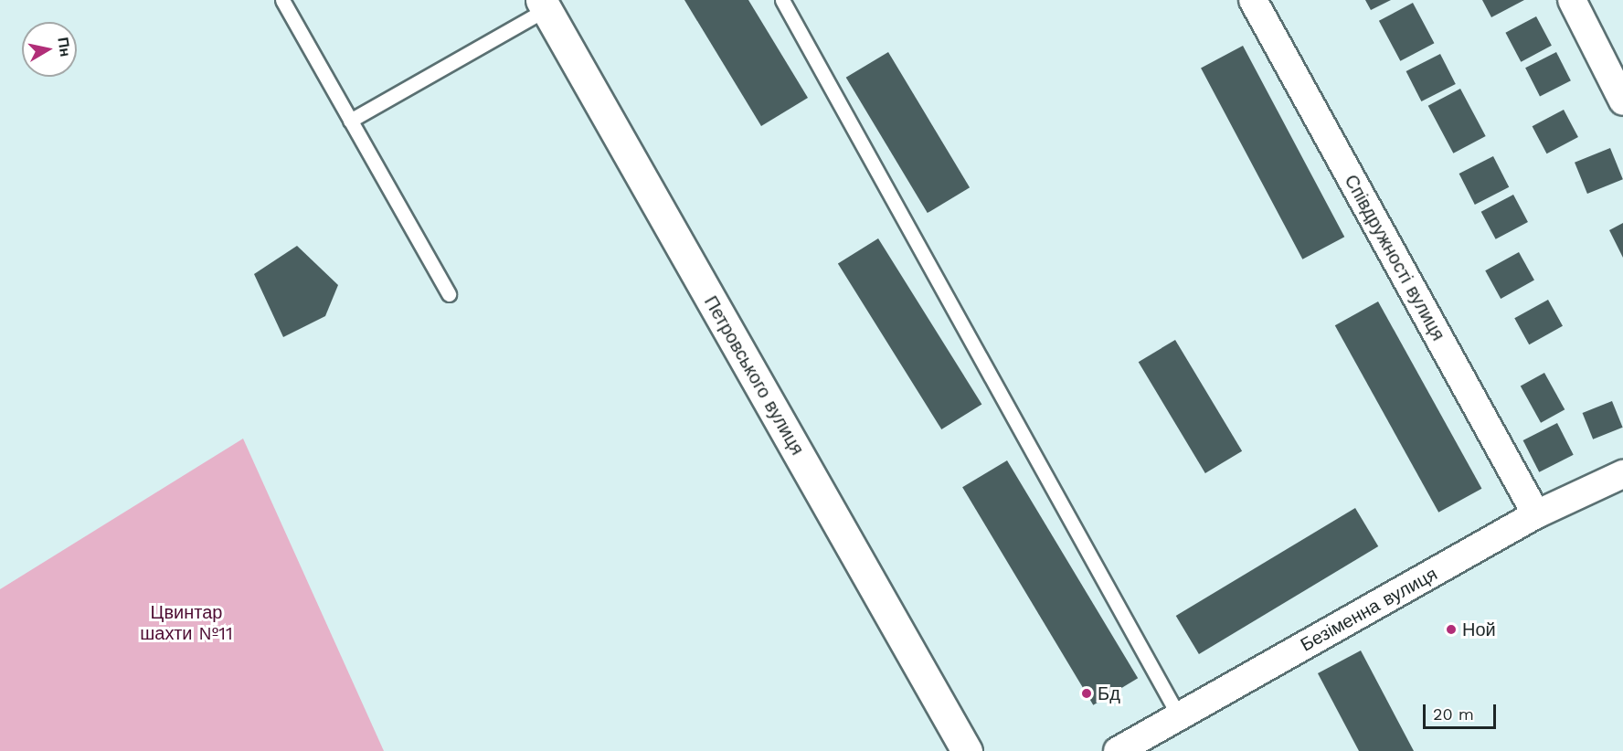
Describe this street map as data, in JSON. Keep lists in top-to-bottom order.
{
  "streets": {
    "main road": ["Петровського вулиця"],
    "street": ["Співдружності вулиця", "Безіменна вулиця"]
  },
  "crossings": [
    ["Співдружності вулиця", "Безіменна вулиця"]
  ],
  "parks": ["Цвинтар шахти №11"],
  "places": ["Ной", "Бд"],
  "scale_bar": "20 m",
  "north": "right"
}
